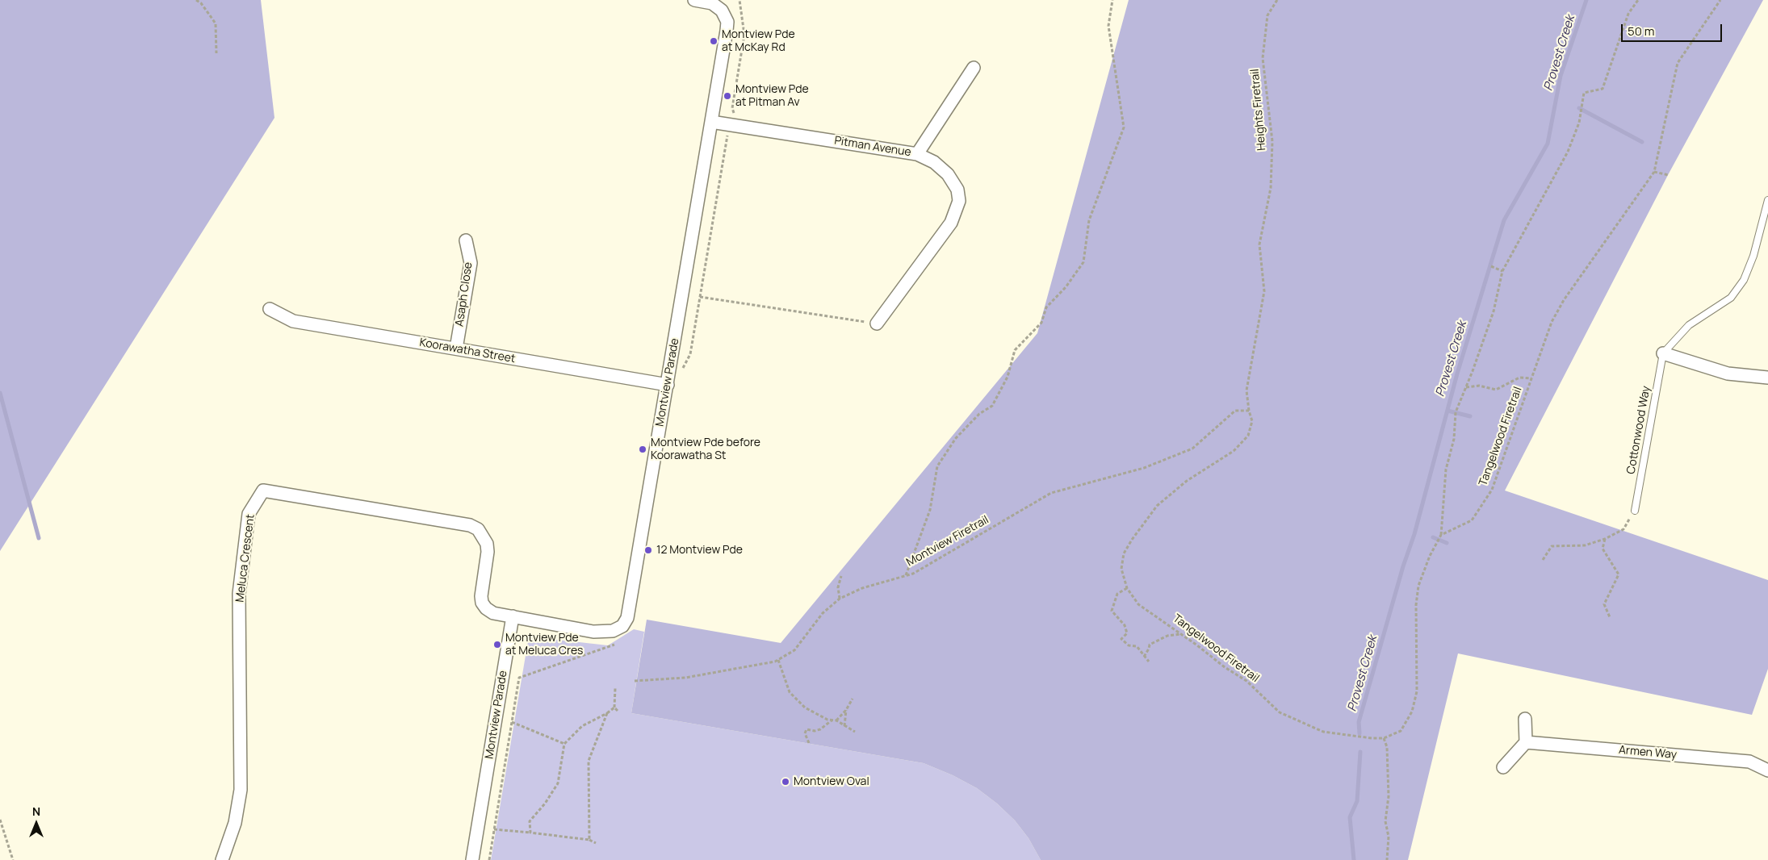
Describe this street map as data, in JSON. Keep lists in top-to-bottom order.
{
  "streets": {
    "street": [
      "Pitman Avenue",
      "Asaph Close",
      "Koorawatha Street",
      "Montview Parade",
      "Meluca Crescent",
      "Armen Way"
    ],
    "lane": ["Cottonwood Way"],
    "path": ["Heights Firetrail", "Tangelwood Firetrail", "Montview Firetrail"]
  },
  "crossings": [
    ["Heights Firetrail", "Tangelwood Firetrail"],
    ["Heights Firetrail", "Montview Firetrail"],
    ["Pitman Avenue", "Montview Parade"],
    ["Asaph Close", "Koorawatha Street"],
    ["Koorawatha Street", "Montview Parade"],
    ["Montview Parade", "Meluca Crescent"],
    ["Tangelwood Firetrail", "Montview Firetrail"]
  ],
  "water": ["Provest Creek"],
  "places": [
    "Montview Pde at McKay Rd",
    "Montview Pde at Pitman Av",
    "Montview Pde before Koorawatha St",
    "12 Montview Pde",
    "Montview Pde at Meluca Cres",
    "Montview Oval"
  ],
  "scale_bar": "50 m",
  "north": "top"
}
